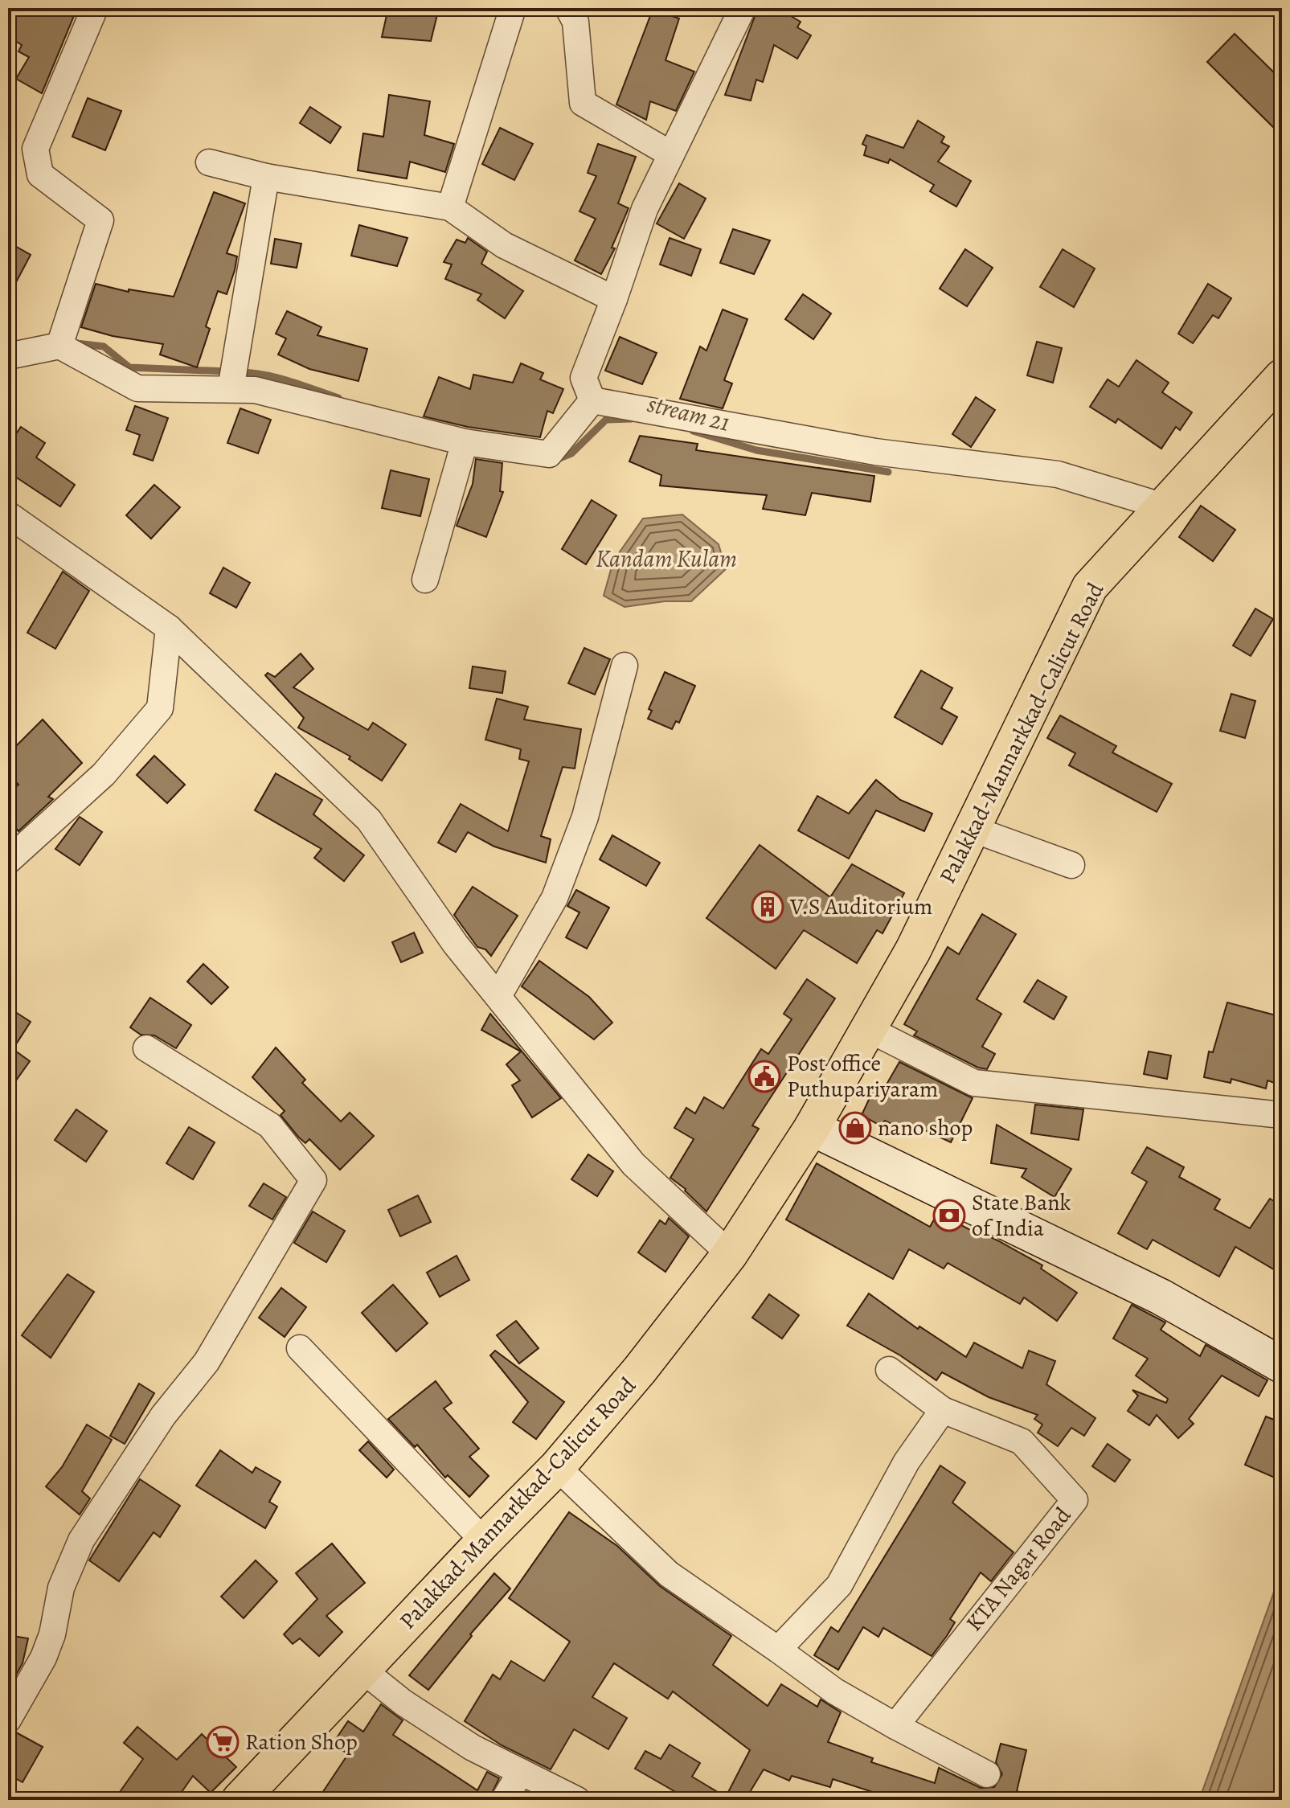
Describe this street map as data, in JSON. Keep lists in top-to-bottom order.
{
  "streets": {
    "highway": ["Palakkad-Mannarkkad-Calicut Road"],
    "street": ["KTA Nagar Road"]
  },
  "water": ["stream 21", "Kandam Kulam"],
  "places": {
    "building": ["V.S Auditorium"],
    "public building": ["Post office Puthupariyaram"],
    "shop": ["nano shop"],
    "bank": ["State Bank of India"],
    "supermarket": ["Ration Shop"]
  }
}
